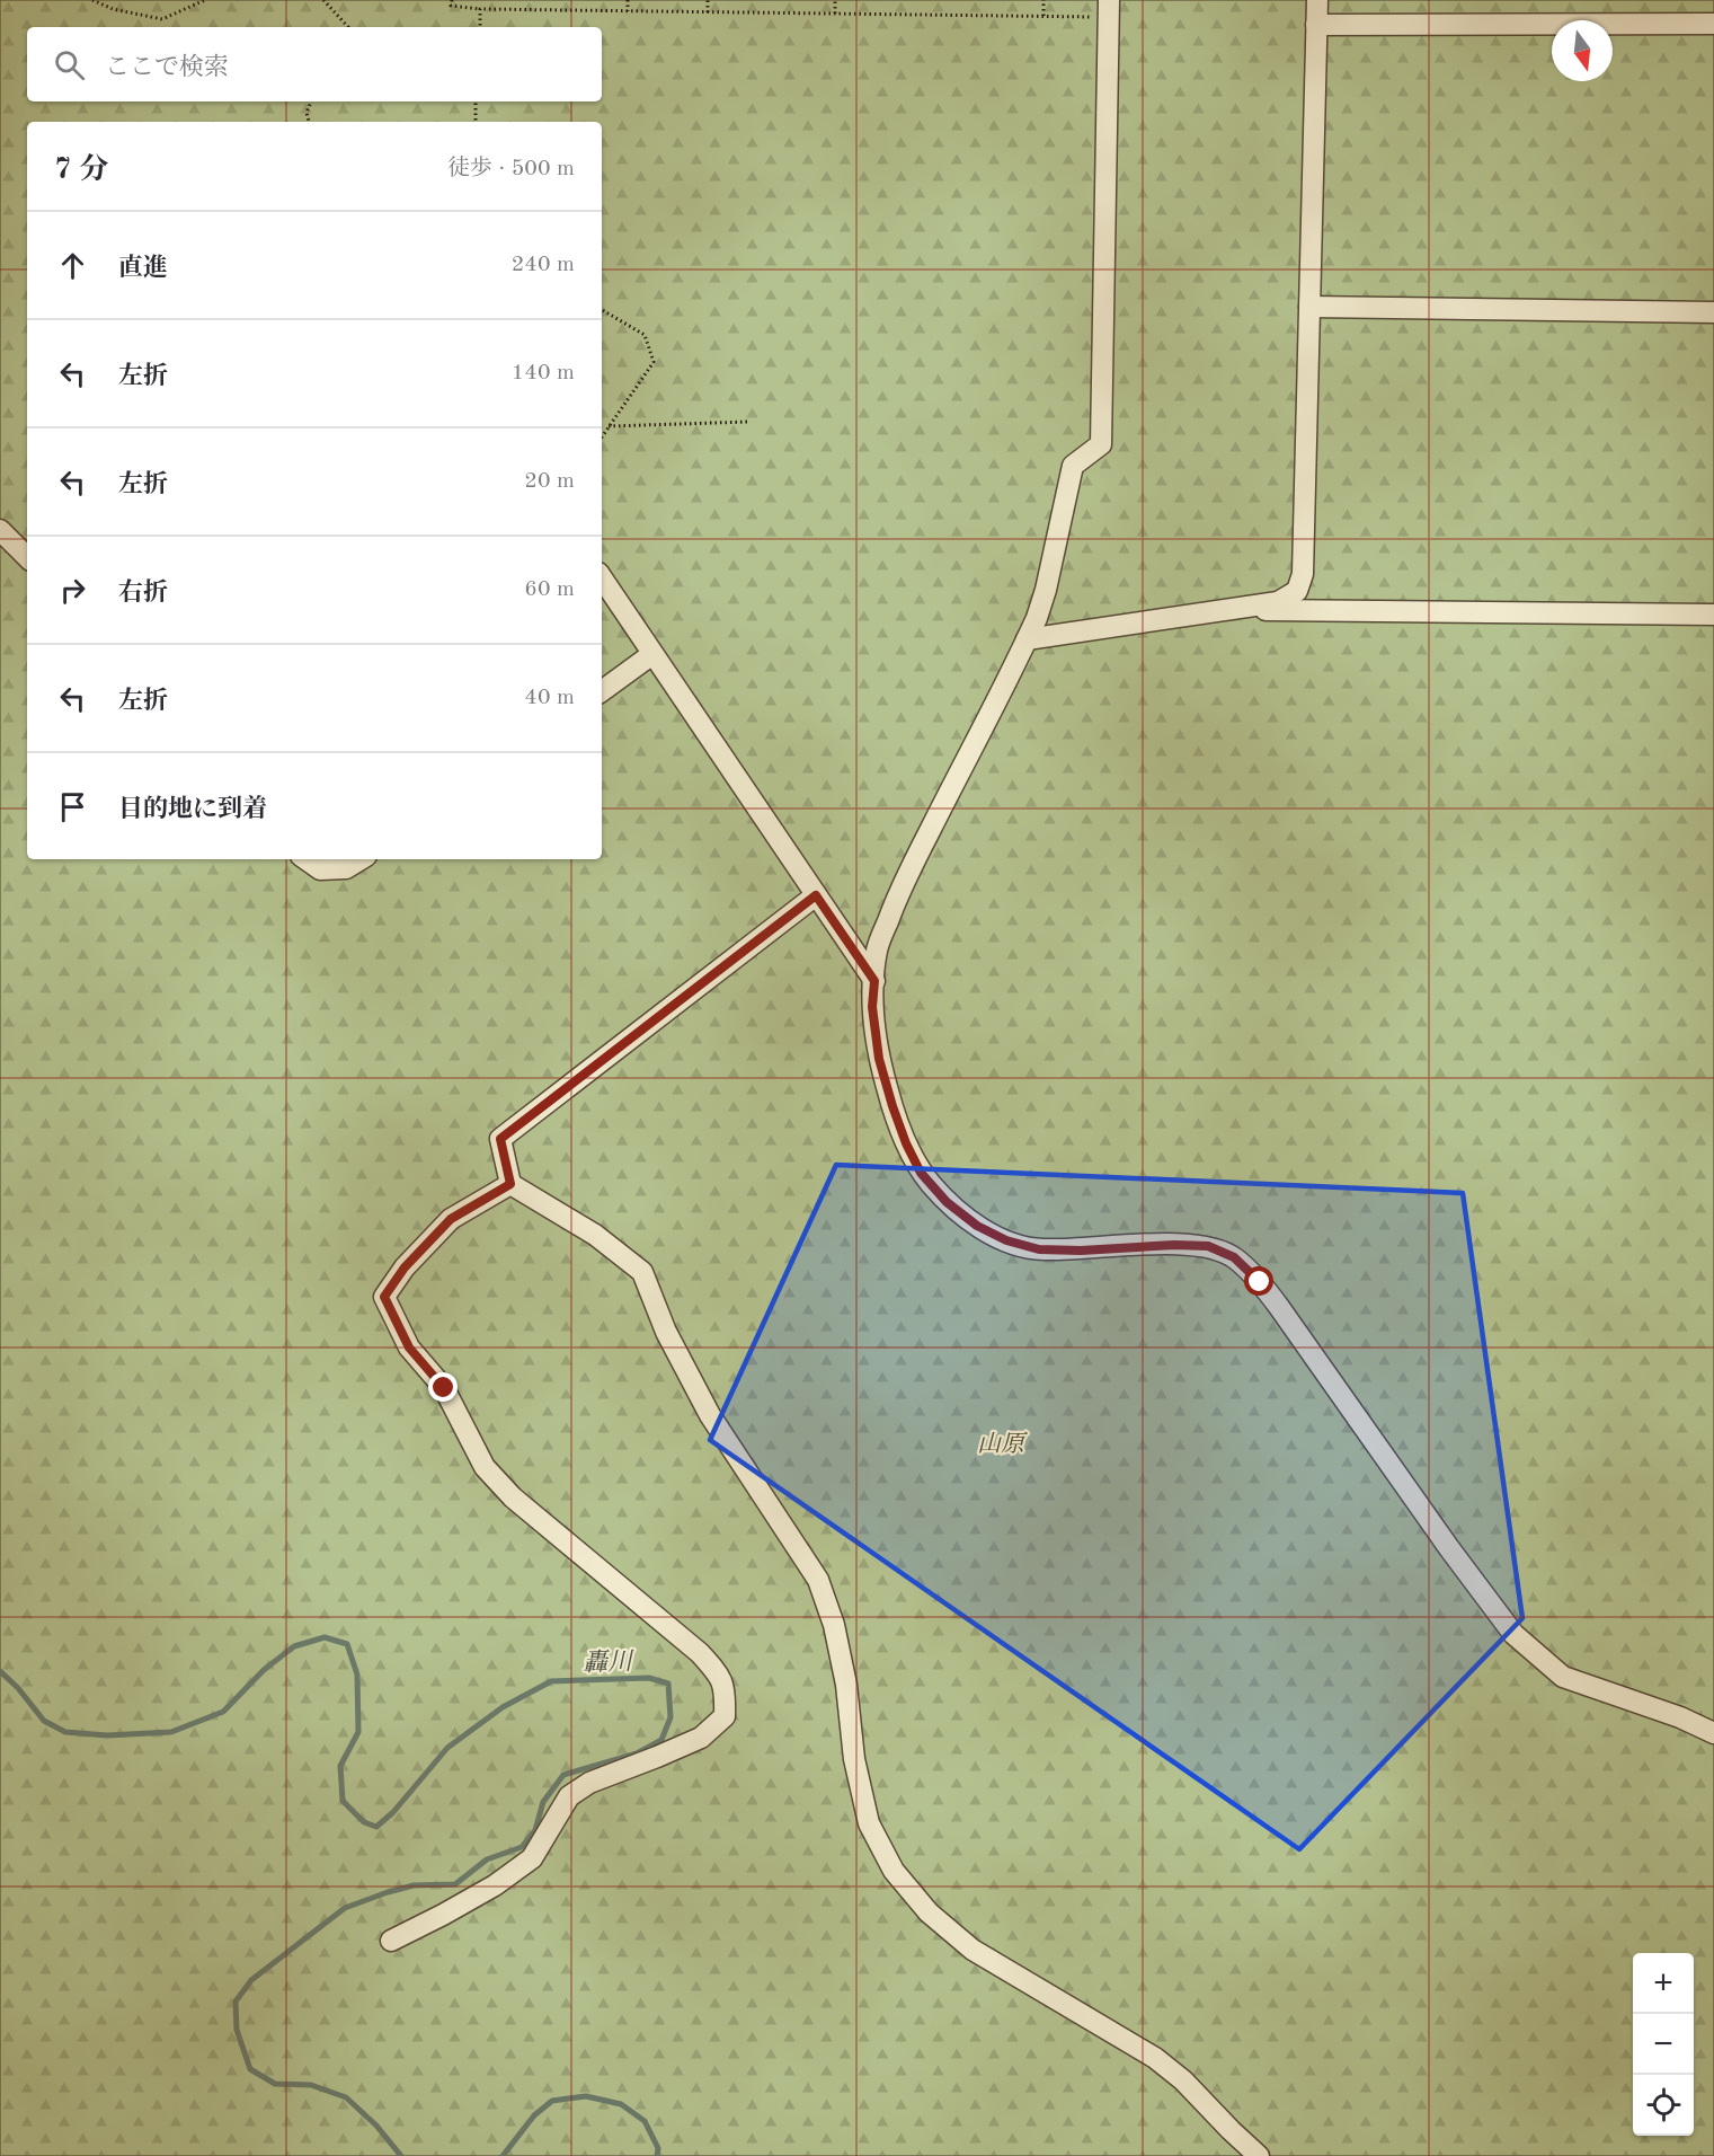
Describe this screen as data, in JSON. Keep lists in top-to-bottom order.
{
  "water": ["轟川"],
  "parks": ["山原"],
  "north": "bottom",
  "page": {
    "search": "ここで検索",
    "heading": ["7 分", "徒歩 · 500 m"],
    "list": [
      ["直進", "240 m"],
      ["左折", "140 m"],
      ["左折", "20 m"],
      ["右折", "60 m"],
      ["左折", "40 m"],
      "目的地に到着"
    ],
    "map_buttons": ["+", "−"]
  }
}
